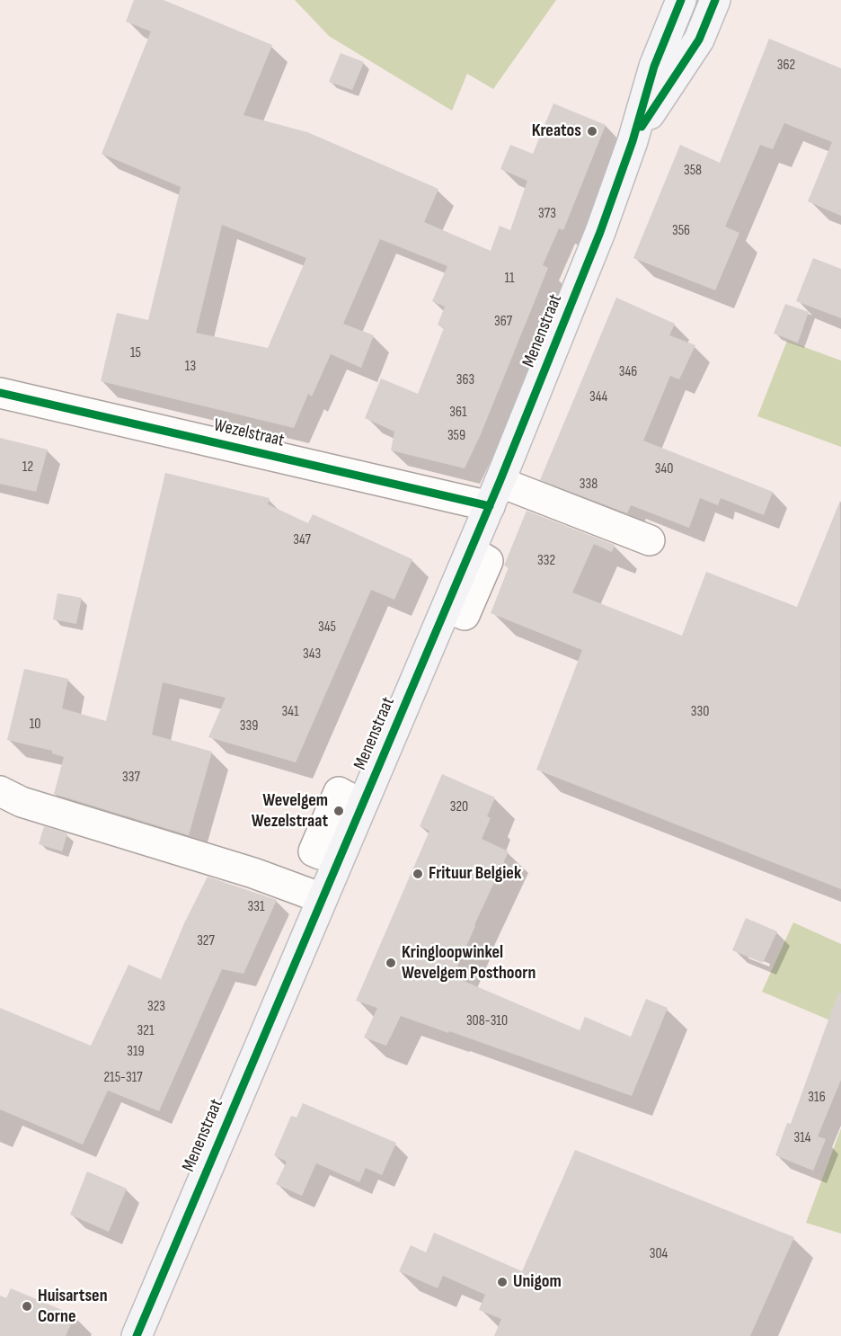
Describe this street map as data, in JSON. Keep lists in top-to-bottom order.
{
  "streets": {
    "main road": ["Menenstraat"],
    "street": ["Wezelstraat"]
  },
  "crossings": [
    ["Menenstraat", "Wezelstraat"]
  ],
  "places": [
    "Kreatos",
    "Wevelgem Wezelstraat",
    "Frituur Belgiek",
    "Kringloopwinkel Wevelgem Posthoorn",
    "Unigom",
    "Huisartsen Corne"
  ],
  "house_numbers": [
    "362",
    "358",
    "373",
    "356",
    "11",
    "367",
    "15",
    "13",
    "346",
    "363",
    "344",
    "361",
    "359",
    "12",
    "340",
    "338",
    "347",
    "332",
    "345",
    "343",
    "341",
    "330",
    "10",
    "339",
    "337",
    "320",
    "331",
    "327",
    "323",
    "308-310",
    "321",
    "319",
    "215-317",
    "316",
    "314",
    "304"
  ]
}
